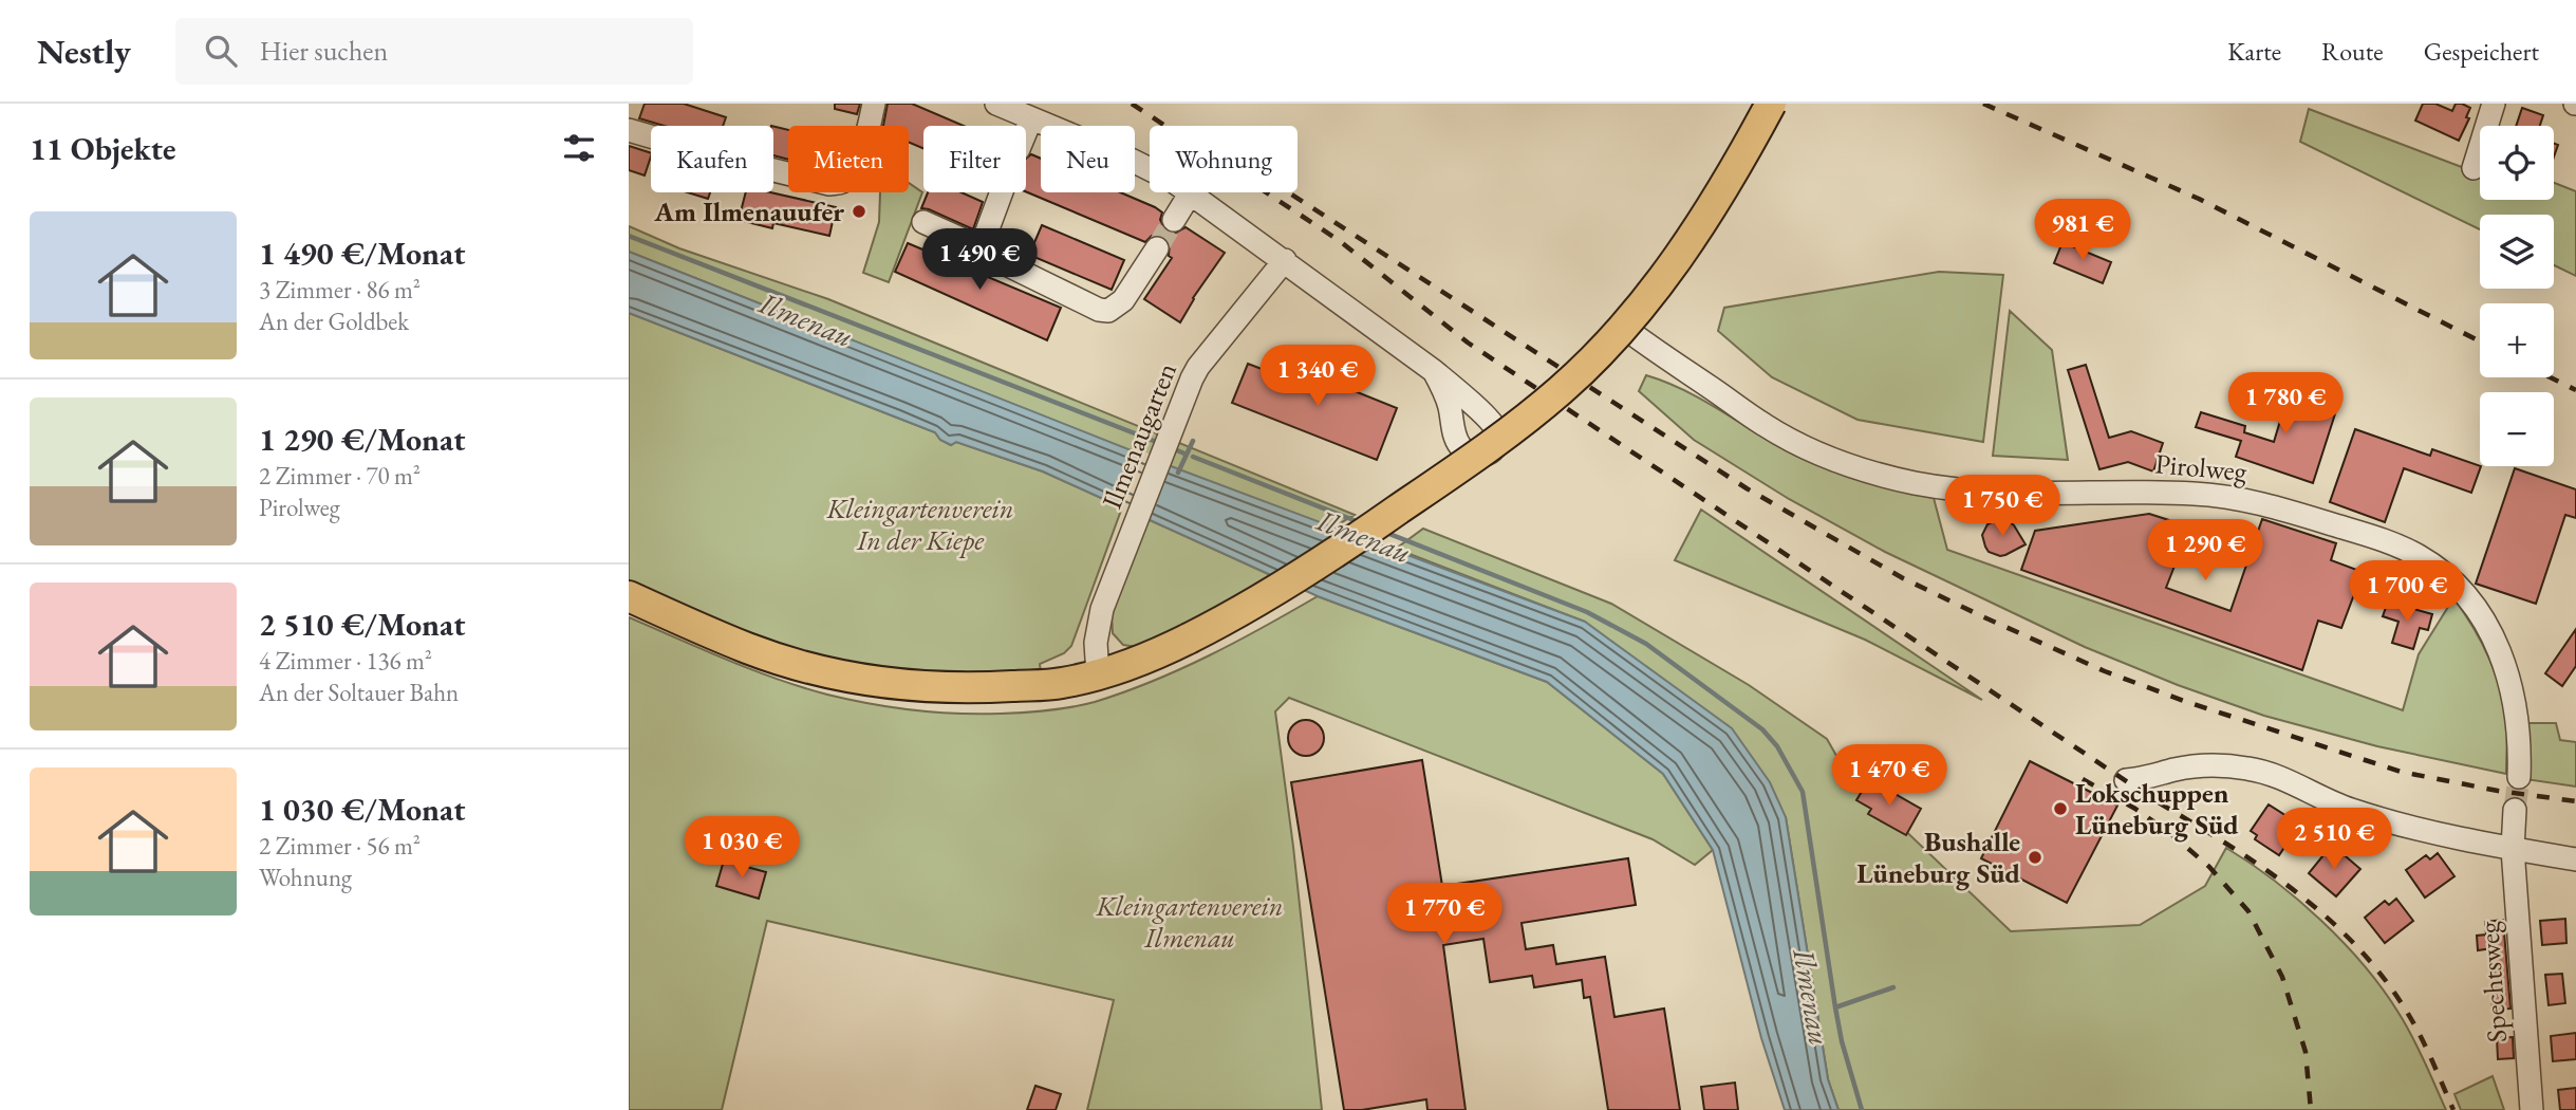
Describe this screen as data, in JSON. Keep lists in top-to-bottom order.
{
  "streets": {
    "street": ["Ilmenaugarten", "Pirolweg", "Spechtsweg"]
  },
  "water": ["Ilmenau"],
  "parks": ["Kleingartenverein In der Kiepe", "Kleingartenverein Ilmenau"],
  "places": ["Am Ilmenauufer", "Lokschuppen Lüneburg Süd", "Bushalle Lüneburg Süd"],
  "page": {
    "header": "Nestly",
    "search": "Hier suchen",
    "nav": ["Karte", "Route", "Gespeichert"],
    "heading": "11 Objekte",
    "map_buttons": ["+", "−"],
    "chip": [
      "Kaufen",
      "Mieten",
      "Filter",
      "Neu",
      "Wohnung"
    ],
    "list": [
      {
        "name": "1 490 €/Monat",
        "note": "3 Zimmer · 86 m² · An der Goldbek"
      },
      {
        "name": "1 290 €/Monat",
        "note": "2 Zimmer · 70 m² · Pirolweg"
      },
      {
        "name": "2 510 €/Monat",
        "note": "4 Zimmer · 136 m² · An der Soltauer Bahn"
      },
      {
        "name": "1 030 €/Monat",
        "note": "2 Zimmer · 56 m² · Wohnung"
      }
    ],
    "price": [
      "981 €",
      "1 490 €",
      "1 340 €",
      "1 780 €",
      "1 750 €",
      "1 290 €",
      "1 700 €",
      "1 470 €",
      "2 510 €",
      "1 030 €",
      "1 770 €"
    ]
  }
}
